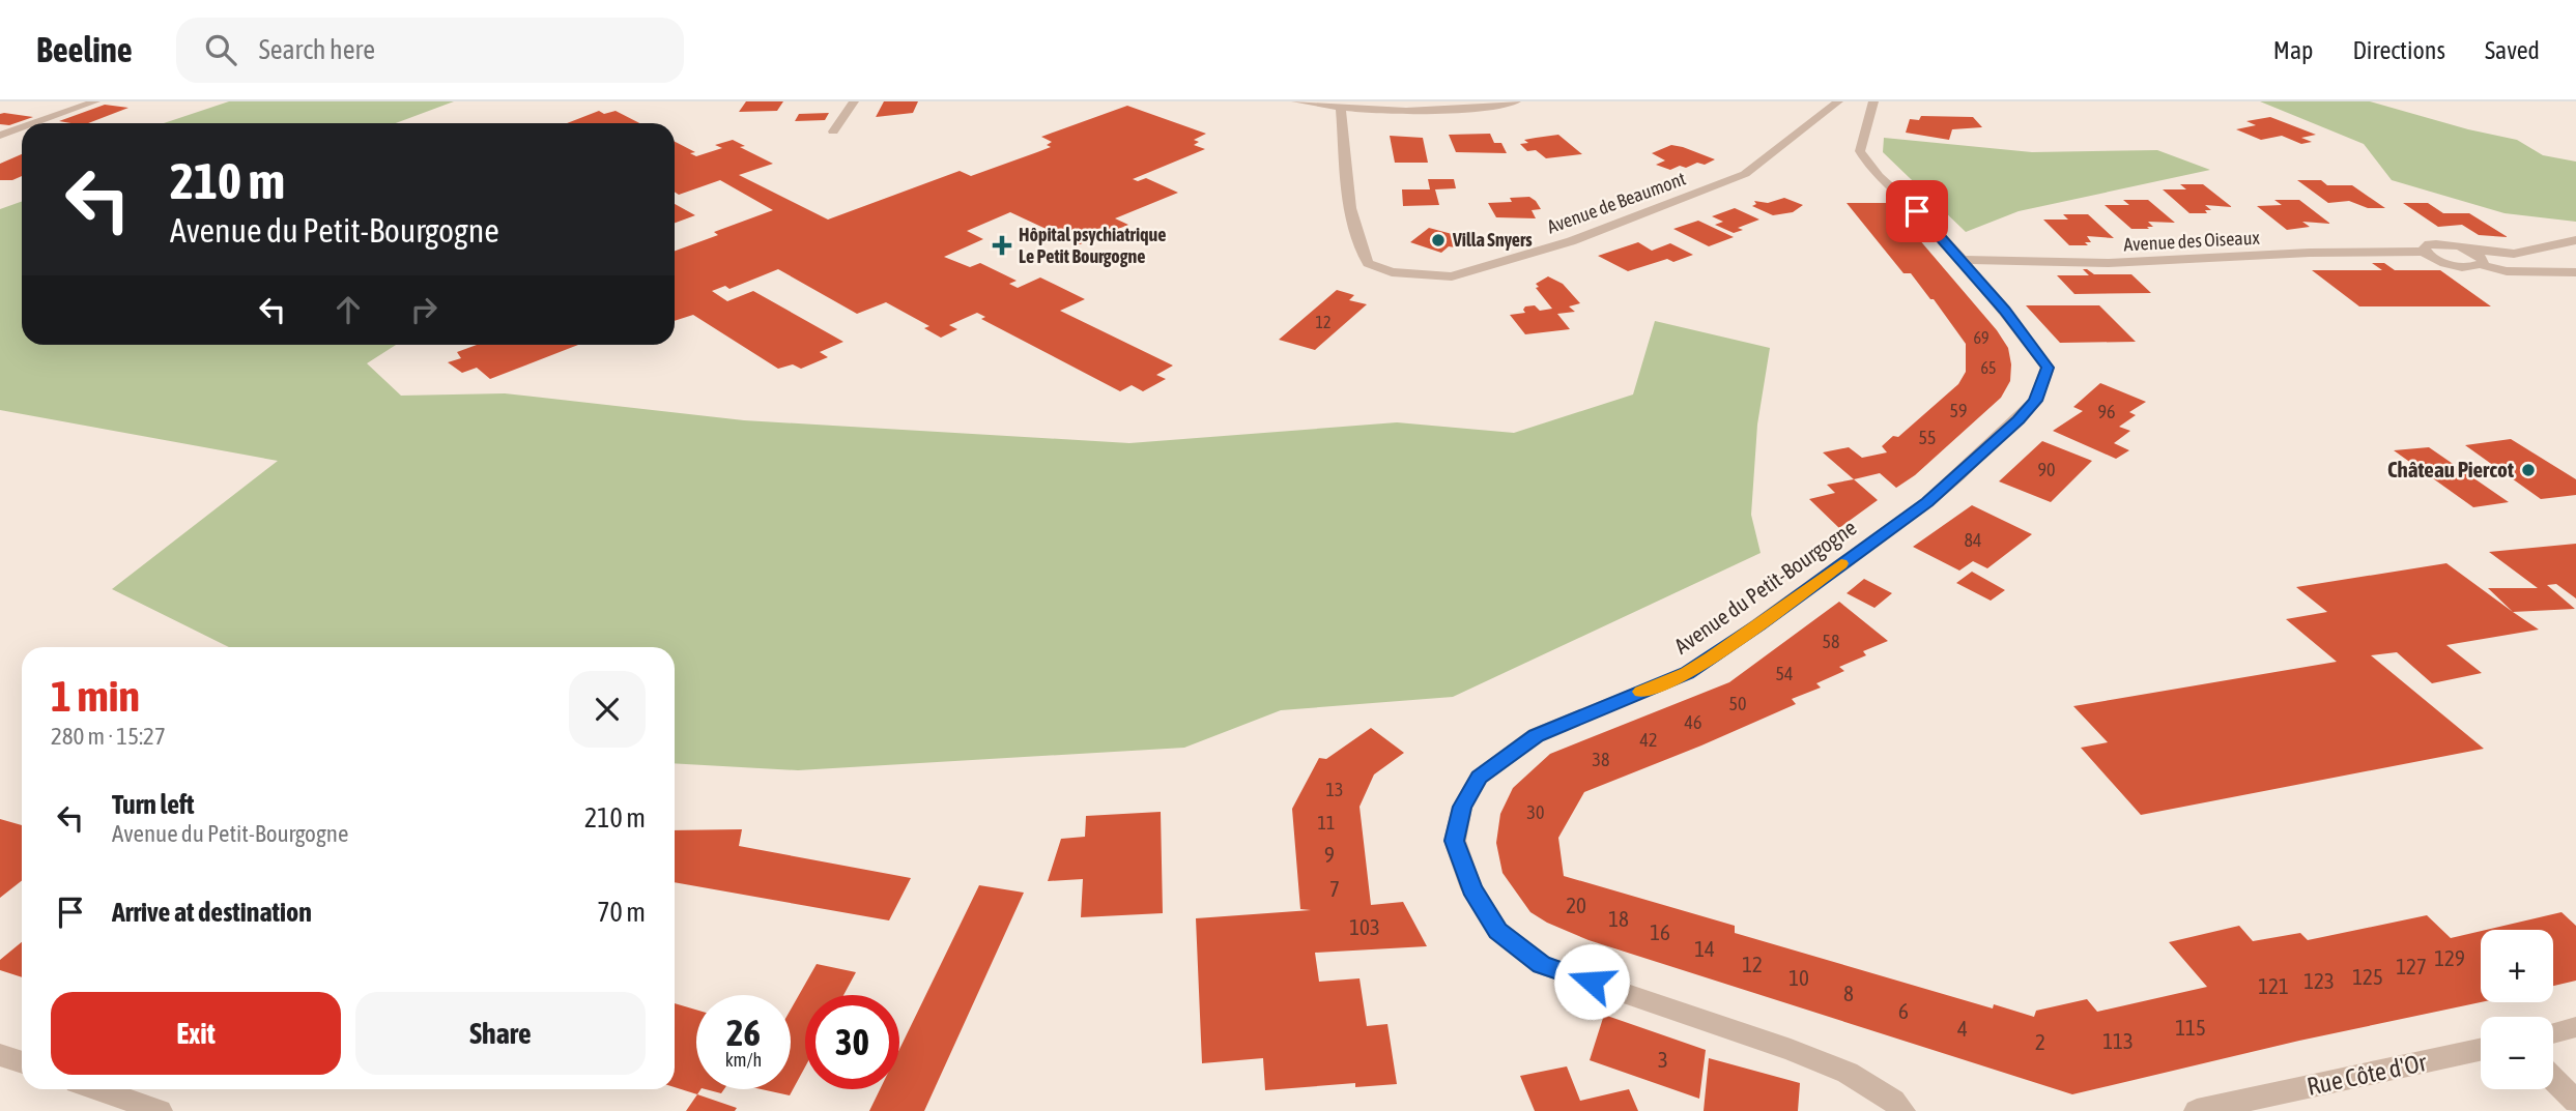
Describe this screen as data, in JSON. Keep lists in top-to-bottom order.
{
  "streets": {
    "street": [
      "Avenue de Beaumont",
      "Avenue des Oiseaux",
      "Avenue du Petit-Bourgogne",
      "Rue Côte d'Or"
    ]
  },
  "crossings": [
    ["Avenue des Oiseaux", "Avenue du Petit-Bourgogne"]
  ],
  "places": {
    "other": ["Villa Snyers", "Château Piercot"],
    "health": ["Hôpital psychiatrique Le Petit Bourgogne"]
  },
  "house_numbers": [
    "12",
    "69",
    "65",
    "59",
    "96",
    "55",
    "90",
    "84",
    "58",
    "54",
    "50",
    "46",
    "42",
    "38",
    "13",
    "30",
    "11",
    "9",
    "7",
    "20",
    "18",
    "103",
    "16",
    "14",
    "129",
    "12",
    "127",
    "125",
    "10",
    "123",
    "121",
    "8",
    "6",
    "115",
    "4",
    "113",
    "2",
    "3"
  ],
  "page": {
    "header": "Beeline",
    "search": "Search here",
    "nav": ["Map", "Directions", "Saved"],
    "turn": ["210 m", "Avenue du Petit-Bourgogne"],
    "heading": ["1 min", "280 m · 15:27"],
    "list": [
      {
        "name": "Turn left",
        "note": "Avenue du Petit-Bourgogne",
        "value": "210 m"
      },
      {
        "name": "Arrive at destination",
        "value": "70 m"
      }
    ],
    "map_buttons": ["+", "−"],
    "buttons": ["Exit", "Share"],
    "speed": "26 km/h",
    "limit": "30"
  }
}
